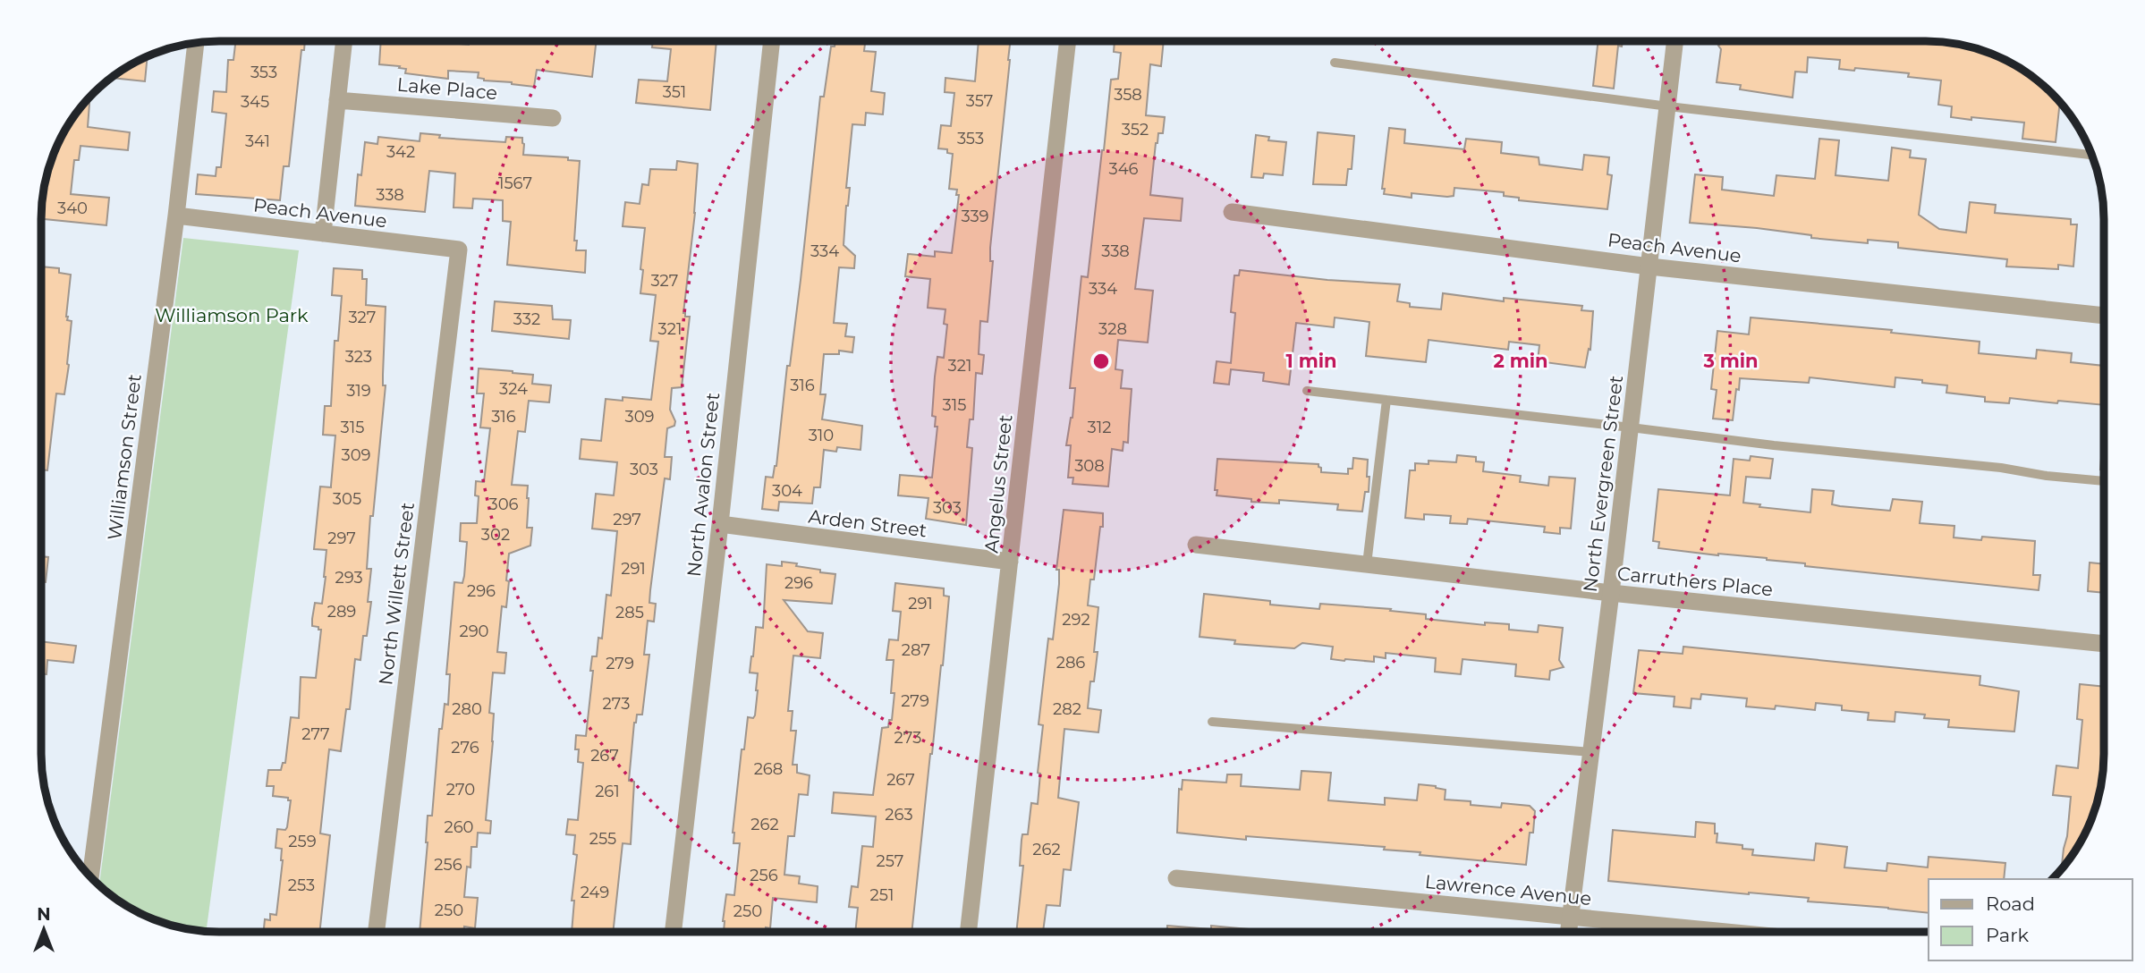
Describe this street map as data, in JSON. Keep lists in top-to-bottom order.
{
  "streets": {
    "street": [
      "Lake Place",
      "Peach Avenue",
      "Williamson Street",
      "Angelus Street",
      "North Evergreen Street",
      "North Avalon Street",
      "Arden Street",
      "Carruthers Place",
      "North Willett Street",
      "Lawrence Avenue"
    ]
  },
  "crossings": [
    ["Peach Avenue", "Williamson Street"],
    ["Peach Avenue", "North Evergreen Street"],
    ["Peach Avenue", "North Willett Street"],
    ["Angelus Street", "Arden Street"],
    ["North Evergreen Street", "Carruthers Place"],
    ["North Evergreen Street", "Lawrence Avenue"],
    ["North Avalon Street", "Arden Street"]
  ],
  "parks": ["Williamson Park"],
  "house_numbers": [
    "353",
    "351",
    "358",
    "357",
    "345",
    "352",
    "353",
    "341",
    "342",
    "346",
    "1567",
    "338",
    "340",
    "339",
    "334",
    "338",
    "327",
    "334",
    "327",
    "332",
    "321",
    "328",
    "323",
    "321",
    "316",
    "324",
    "319",
    "315",
    "316",
    "309",
    "315",
    "312",
    "310",
    "309",
    "308",
    "303",
    "304",
    "305",
    "306",
    "303",
    "297",
    "302",
    "297",
    "291",
    "293",
    "296",
    "296",
    "291",
    "289",
    "285",
    "292",
    "290",
    "287",
    "286",
    "279",
    "279",
    "273",
    "280",
    "282",
    "277",
    "273",
    "276",
    "267",
    "268",
    "267",
    "270",
    "261",
    "263",
    "262",
    "260",
    "255",
    "259",
    "262",
    "257",
    "256",
    "256",
    "253",
    "249",
    "251",
    "250",
    "250"
  ],
  "legend": ["Road", "Park"],
  "north": "top",
  "rings": ["1 min", "2 min", "3 min"]
}
